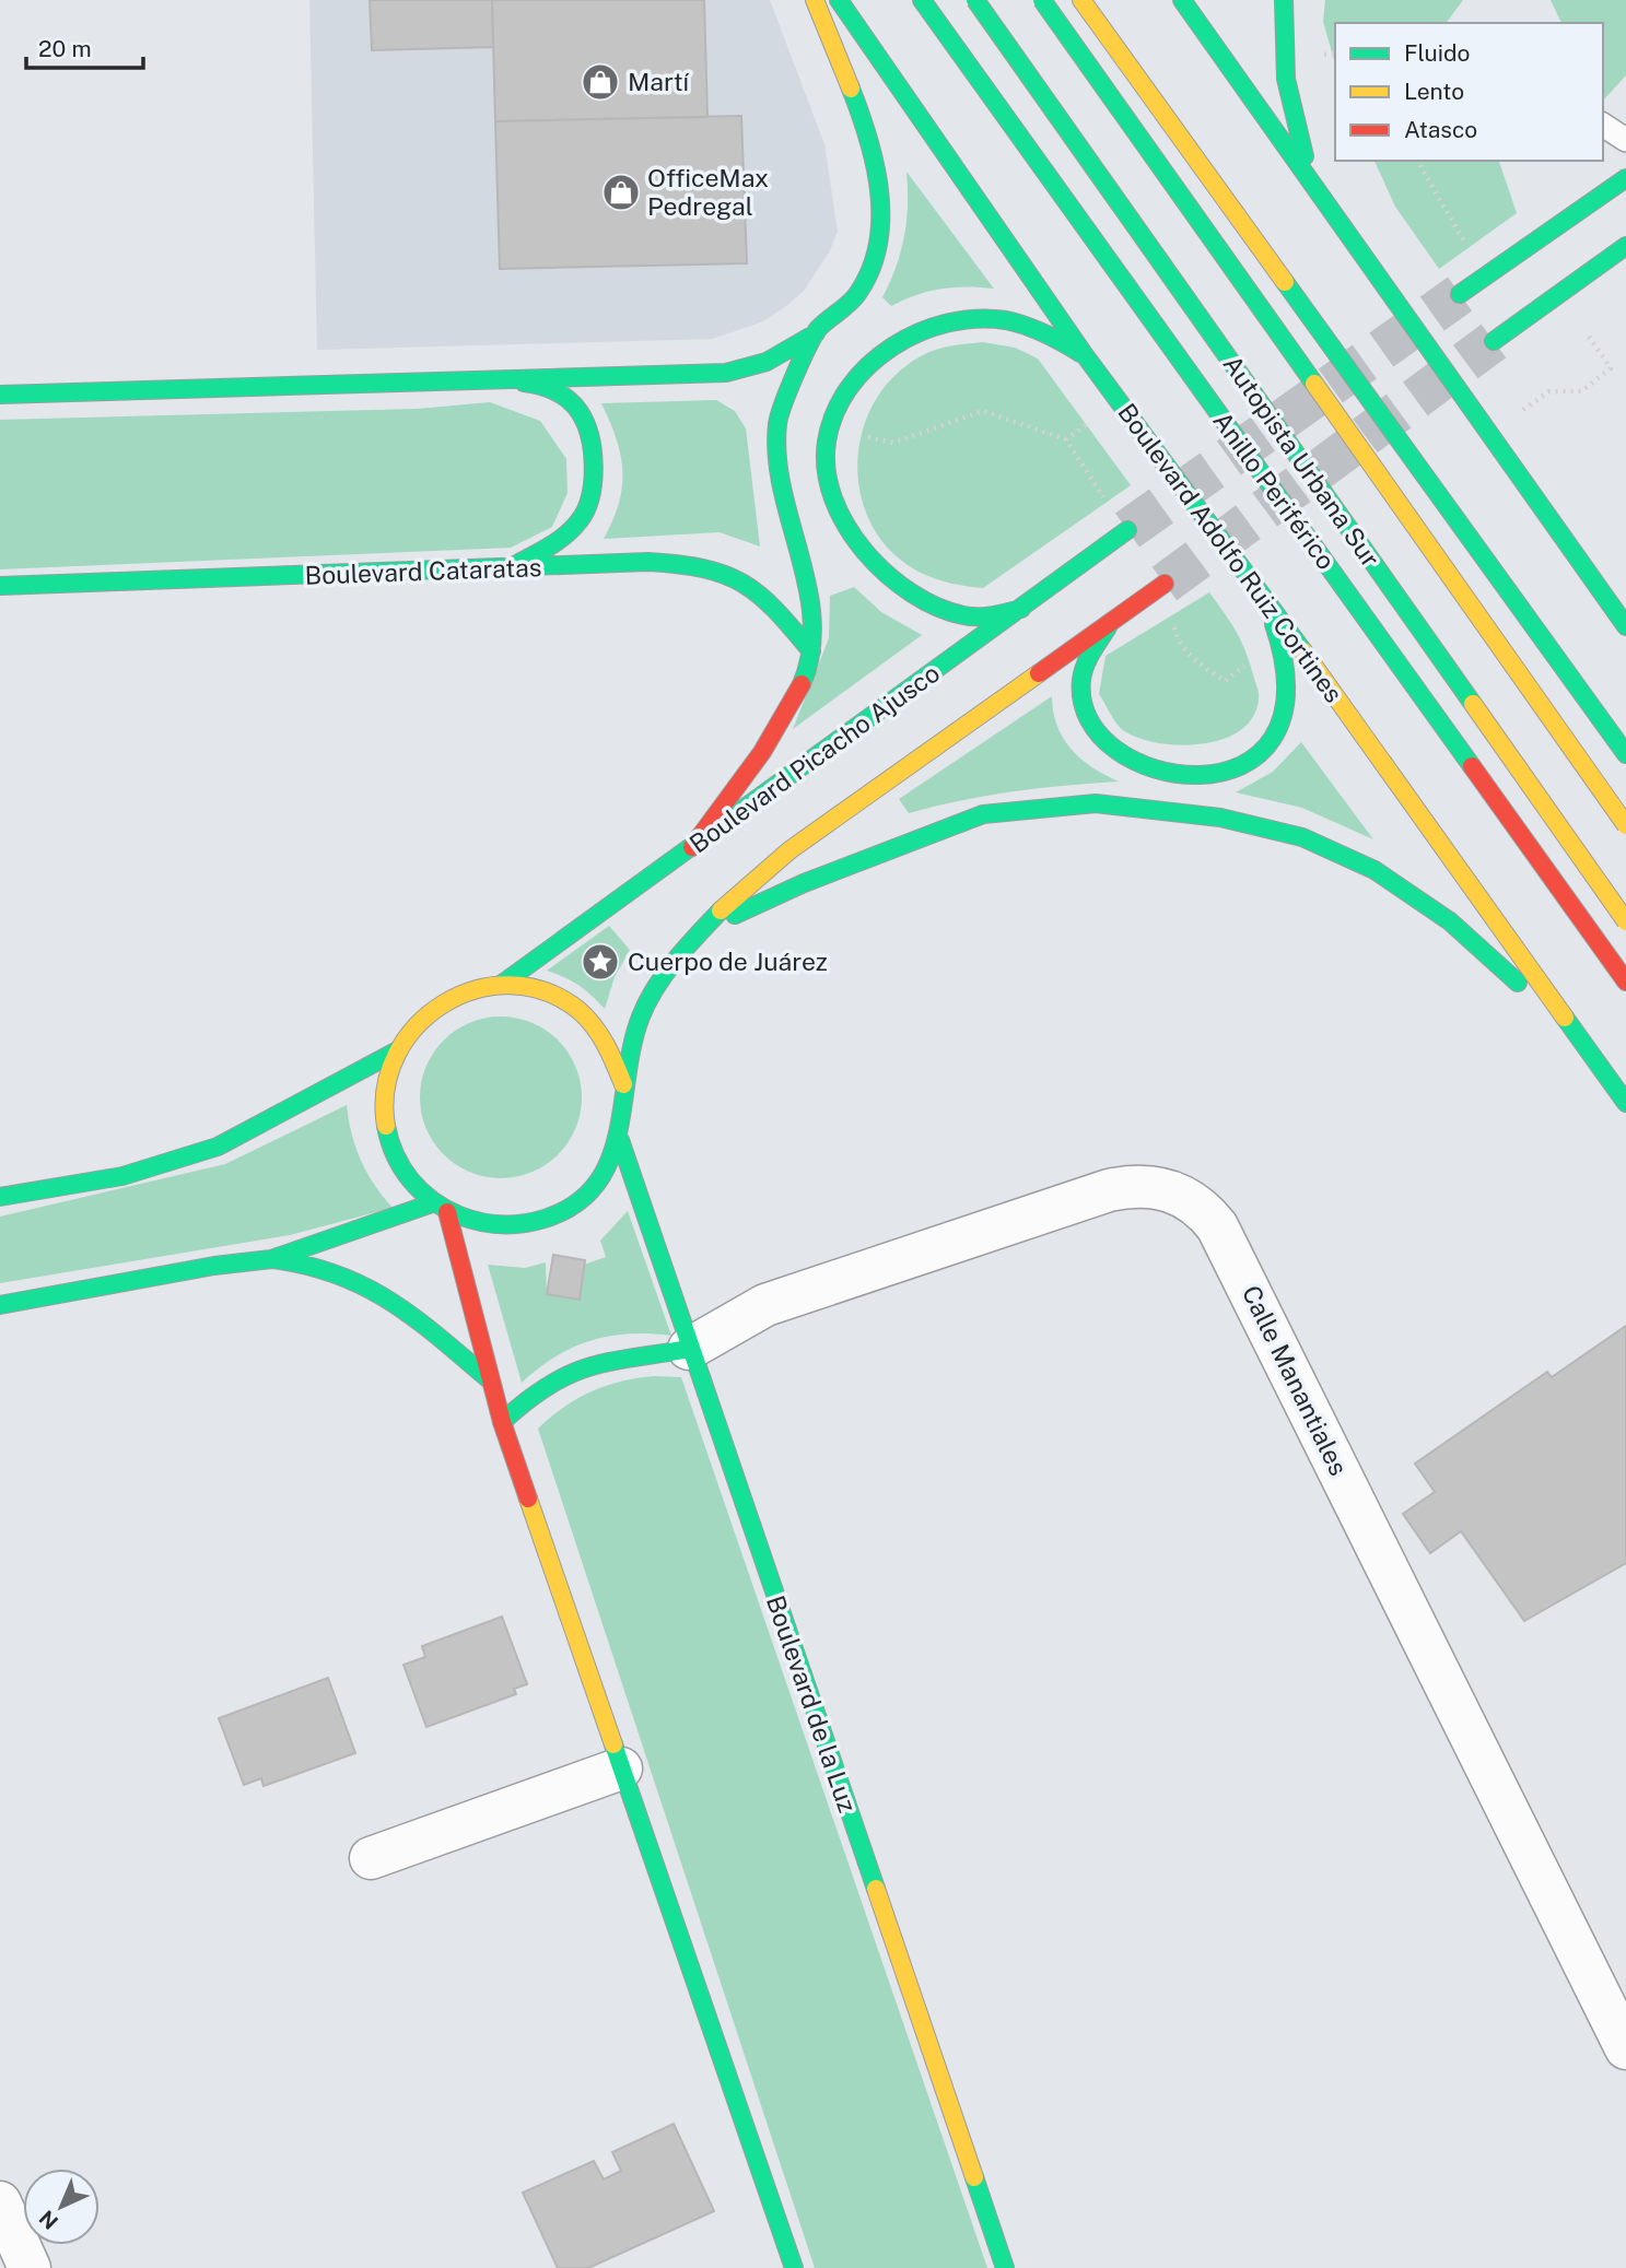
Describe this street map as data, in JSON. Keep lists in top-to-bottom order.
{
  "streets": {
    "main road": [
      "Autopista Urbana Sur",
      "Anillo Periférico",
      "Boulevard Adolfo Ruiz Cortines",
      "Boulevard Cataratas",
      "Boulevard Picacho Ajusco",
      "Boulevard de la Luz"
    ],
    "street": ["Calle Manantiales"]
  },
  "crossings": [
    ["Boulevard Picacho Ajusco", "Boulevard de la Luz"],
    ["Calle Manantiales", "Boulevard de la Luz"]
  ],
  "places": {
    "shop": ["Martí", "OfficeMax Pedregal"],
    "place": ["Cuerpo de Juárez"]
  },
  "legend": ["Fluido", "Lento", "Atasco"],
  "scale_bar": "20 m",
  "north": "bottom left"
}
